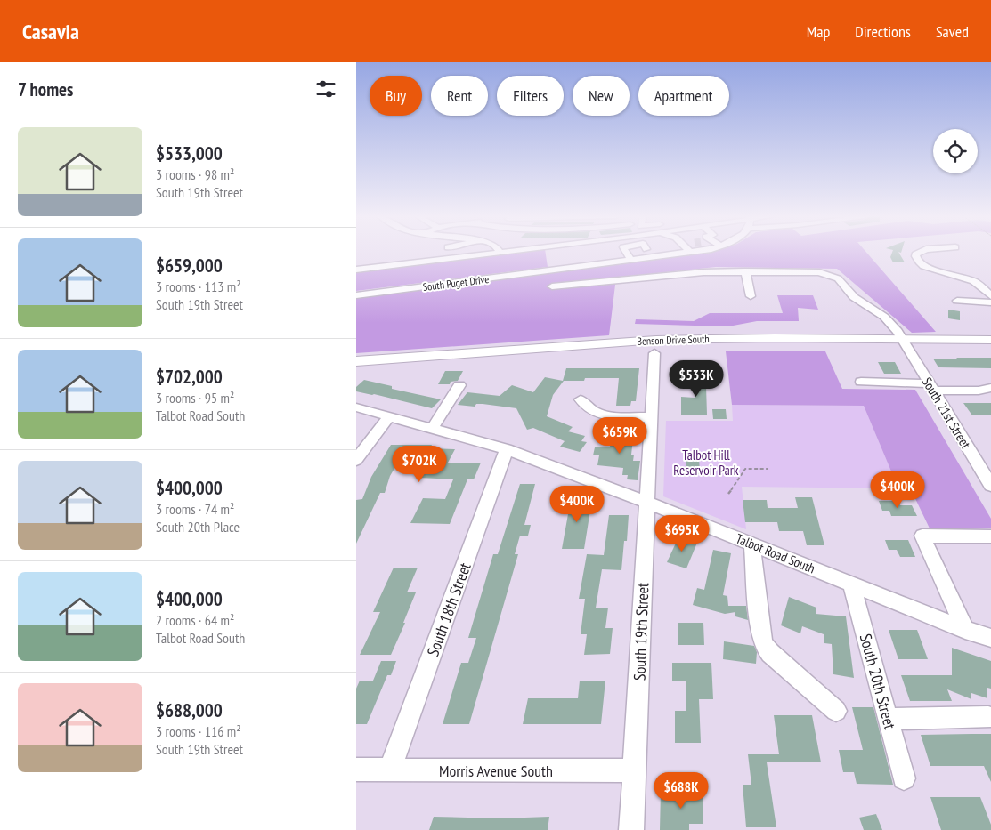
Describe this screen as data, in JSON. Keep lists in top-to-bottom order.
{
  "streets": {
    "main road": ["Benson Drive South"],
    "street": [
      "South Puget Drive",
      "South 21st Street",
      "Talbot Road South",
      "South 18th Street",
      "South 19th Street",
      "South 20th Street",
      "Morris Avenue South"
    ]
  },
  "crossings": [
    ["Benson Drive South", "South 21st Street"],
    ["Talbot Road South", "South 18th Street"],
    ["Talbot Road South", "South 19th Street"],
    ["Talbot Road South", "South 20th Street"],
    ["South 18th Street", "Morris Avenue South"],
    ["South 19th Street", "Morris Avenue South"]
  ],
  "parks": ["Talbot Hill Reservoir Park"],
  "page": {
    "header": "Casavia",
    "nav": ["Map", "Directions", "Saved"],
    "heading": "7 homes",
    "chip": [
      "Buy",
      "Rent",
      "Filters",
      "New",
      "Apartment"
    ],
    "list": [
      {
        "name": "$533,000",
        "note": "3 rooms · 98 m² · South 19th Street"
      },
      {
        "name": "$659,000",
        "note": "3 rooms · 113 m² · South 19th Street"
      },
      {
        "name": "$702,000",
        "note": "3 rooms · 95 m² · Talbot Road South"
      },
      {
        "name": "$400,000",
        "note": "3 rooms · 74 m² · South 20th Place"
      },
      {
        "name": "$400,000",
        "note": "2 rooms · 64 m² · Talbot Road South"
      },
      {
        "name": "$688,000",
        "note": "3 rooms · 116 m² · South 19th Street"
      }
    ],
    "price": [
      "$533K",
      "$659K",
      "$702K",
      "$400K",
      "$400K",
      "$695K",
      "$688K"
    ]
  }
}
